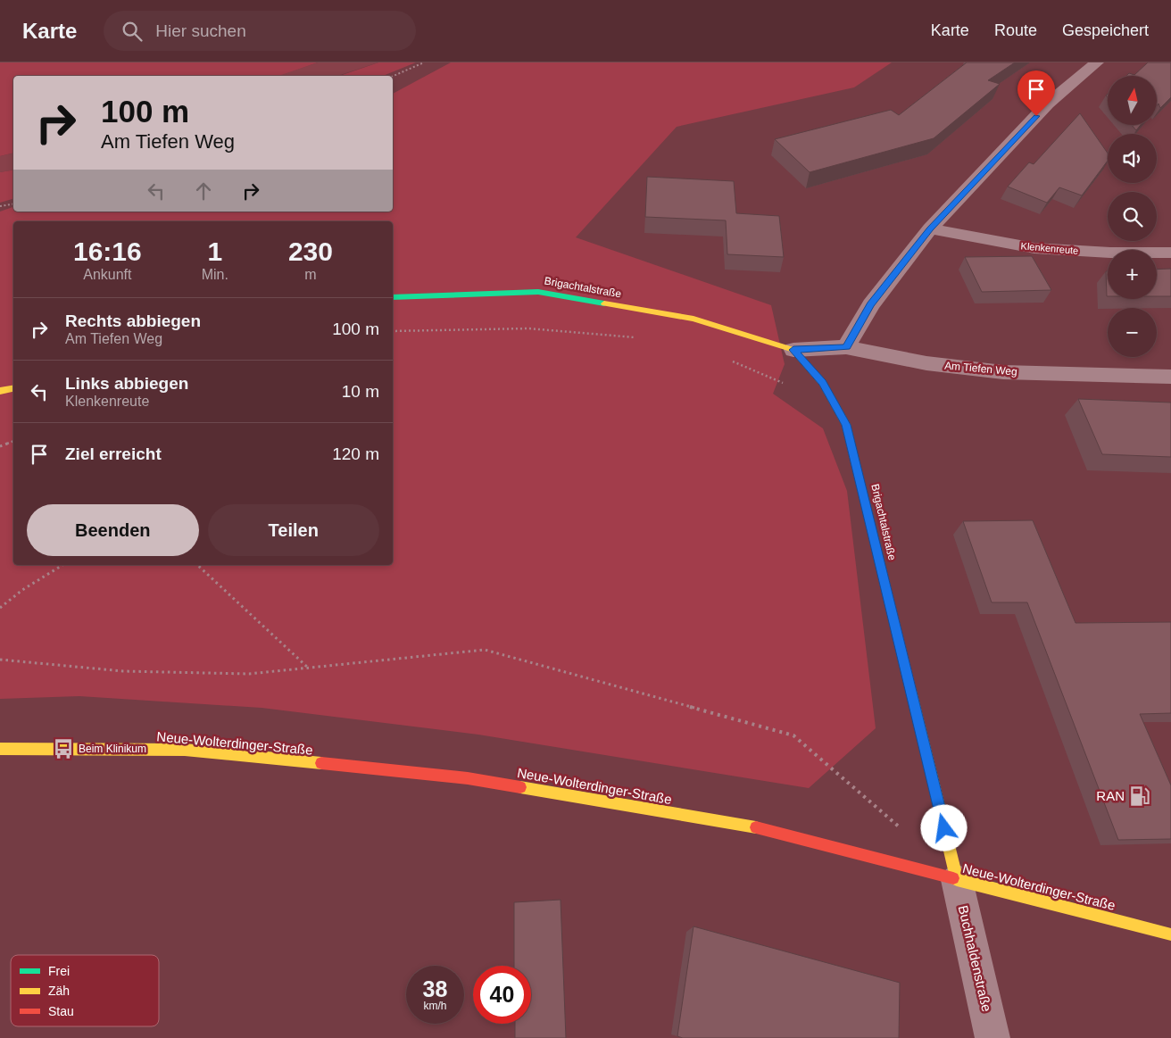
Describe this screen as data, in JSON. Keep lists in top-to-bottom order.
{
  "streets": {
    "street": [
      "Klenkenreute",
      "Brigachtalstraße",
      "Am Tiefen Weg",
      "Neue-Wolterdinger-Straße",
      "Buchhaldenstraße"
    ]
  },
  "crossings": [
    ["Brigachtalstraße", "Am Tiefen Weg"],
    ["Brigachtalstraße", "Neue-Wolterdinger-Straße"],
    ["Brigachtalstraße", "Buchhaldenstraße"],
    ["Neue-Wolterdinger-Straße", "Buchhaldenstraße"]
  ],
  "places": {
    "bus stop": ["Beim Klinikum"],
    "fuel station": ["RAN"]
  },
  "legend": ["Frei", "Zäh", "Stau"],
  "north": "top",
  "page": {
    "header": "Karte",
    "search": "Hier suchen",
    "nav": ["Karte", "Route", "Gespeichert"],
    "map_buttons": ["+", "−"],
    "turn": ["100 m", "Am Tiefen Weg"],
    "eta": [
      "16:16",
      "Ankunft",
      "1",
      "Min.",
      "230",
      "m"
    ],
    "list": [
      {
        "name": "Rechts abbiegen",
        "note": "Am Tiefen Weg",
        "value": "100 m"
      },
      {
        "name": "Links abbiegen",
        "note": "Klenkenreute",
        "value": "10 m"
      },
      {
        "name": "Ziel erreicht",
        "value": "120 m"
      }
    ],
    "buttons": ["Beenden", "Teilen"],
    "speed": "38 km/h",
    "limit": "40"
  }
}
